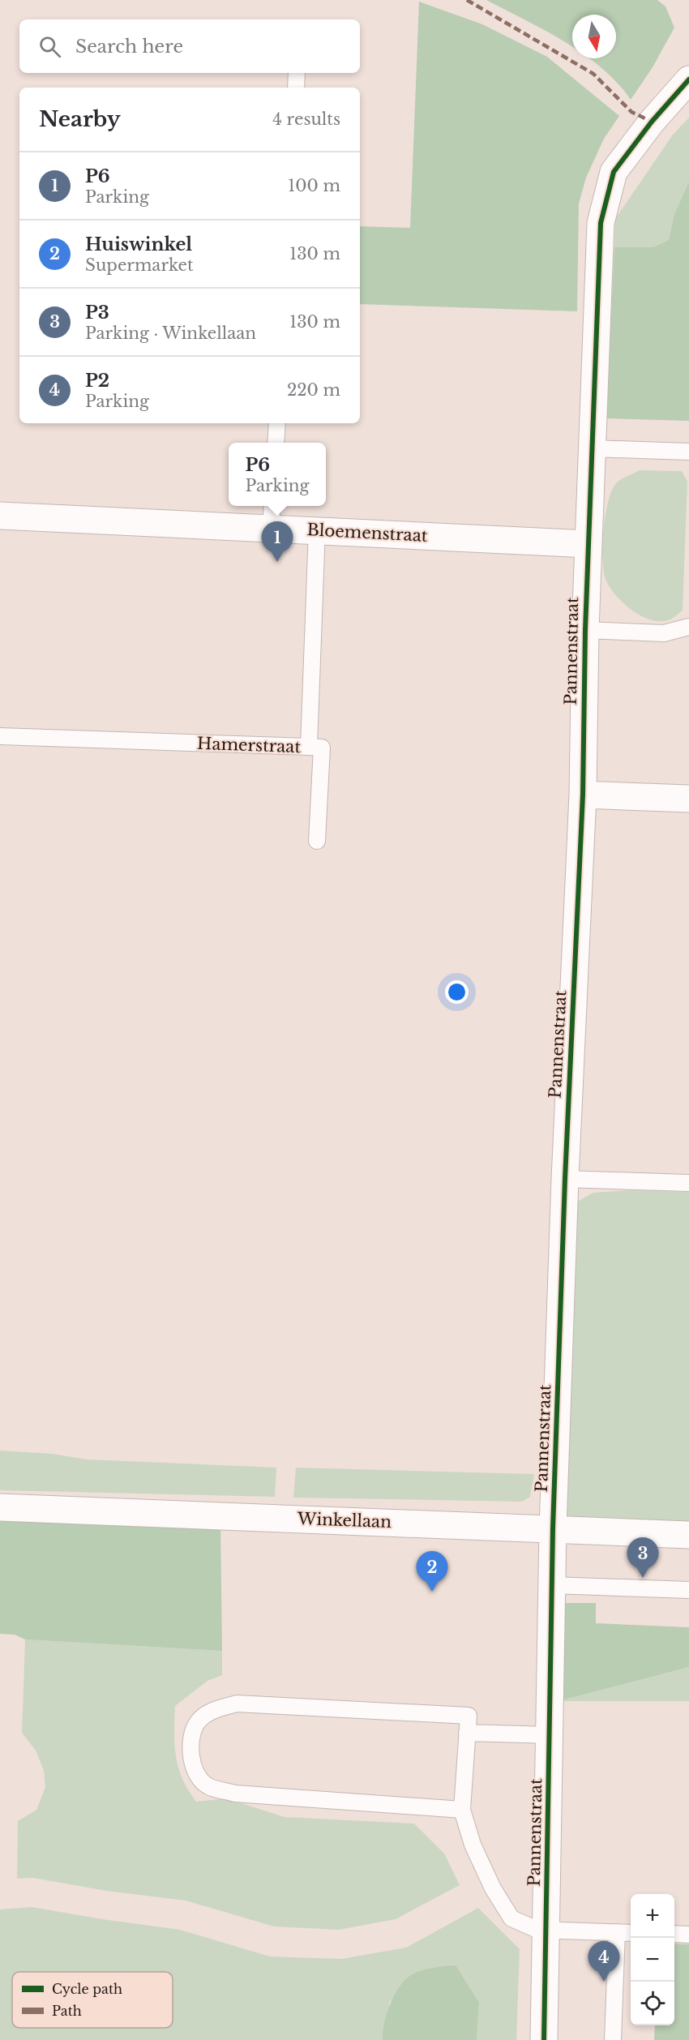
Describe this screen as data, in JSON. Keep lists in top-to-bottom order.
{
  "streets": {
    "street": ["Bloemenstraat", "Pannenstraat", "Winkellaan"],
    "lane": ["Hamerstraat"]
  },
  "crossings": [
    ["Bloemenstraat", "Pannenstraat"],
    ["Bloemenstraat", "Hamerstraat"],
    ["Pannenstraat", "Winkellaan"]
  ],
  "legend": ["Cycle path", "Path"],
  "north": "bottom",
  "page": {
    "search": "Search here",
    "heading": ["Nearby", "4 results"],
    "list": [
      {
        "mark": "1",
        "name": "P6",
        "note": "Parking",
        "value": "100 m"
      },
      {
        "mark": "2",
        "name": "Huiswinkel",
        "note": "Supermarket",
        "value": "130 m"
      },
      {
        "mark": "3",
        "name": "P3",
        "note": "Parking · Winkellaan",
        "value": "130 m"
      },
      {
        "mark": "4",
        "name": "P2",
        "note": "Parking",
        "value": "220 m"
      }
    ],
    "popup": ["P6", "Parking"],
    "pins": [
      "1",
      "3",
      "2",
      "4"
    ],
    "map_buttons": ["+", "−"]
  }
}
